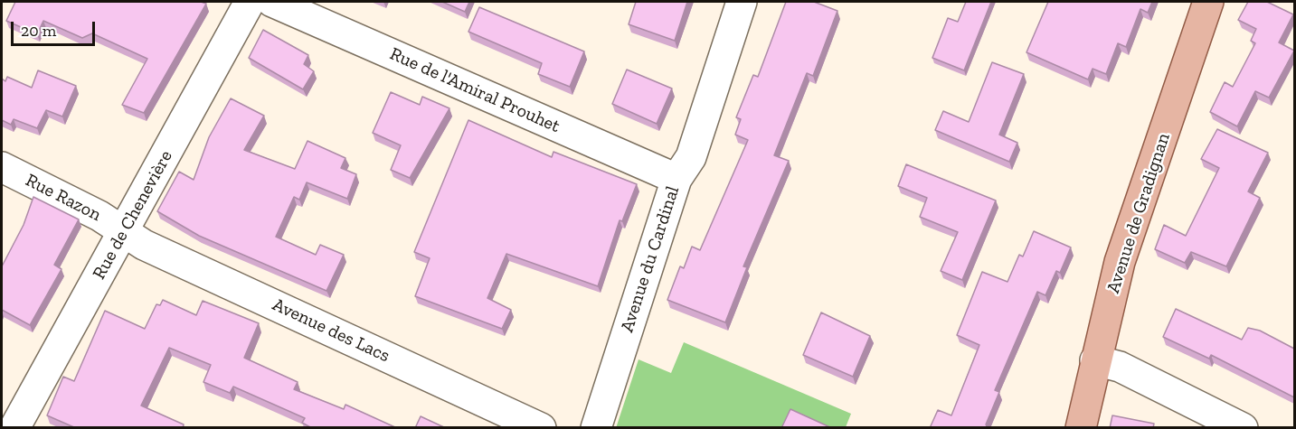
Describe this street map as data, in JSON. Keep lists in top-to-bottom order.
{
  "streets": {
    "main road": ["Avenue de Gradignan"],
    "street": [
      "Rue de l'Amiral Prouhet",
      "Rue Razon",
      "Rue de Chenevière",
      "Avenue du Cardinal",
      "Avenue des Lacs"
    ]
  },
  "crossings": [
    ["Rue de l'Amiral Prouhet", "Avenue du Cardinal"],
    ["Rue Razon", "Rue de Chenevière"],
    ["Rue Razon", "Avenue des Lacs"],
    ["Rue de Chenevière", "Avenue des Lacs"]
  ],
  "scale_bar": "20 m"
}
